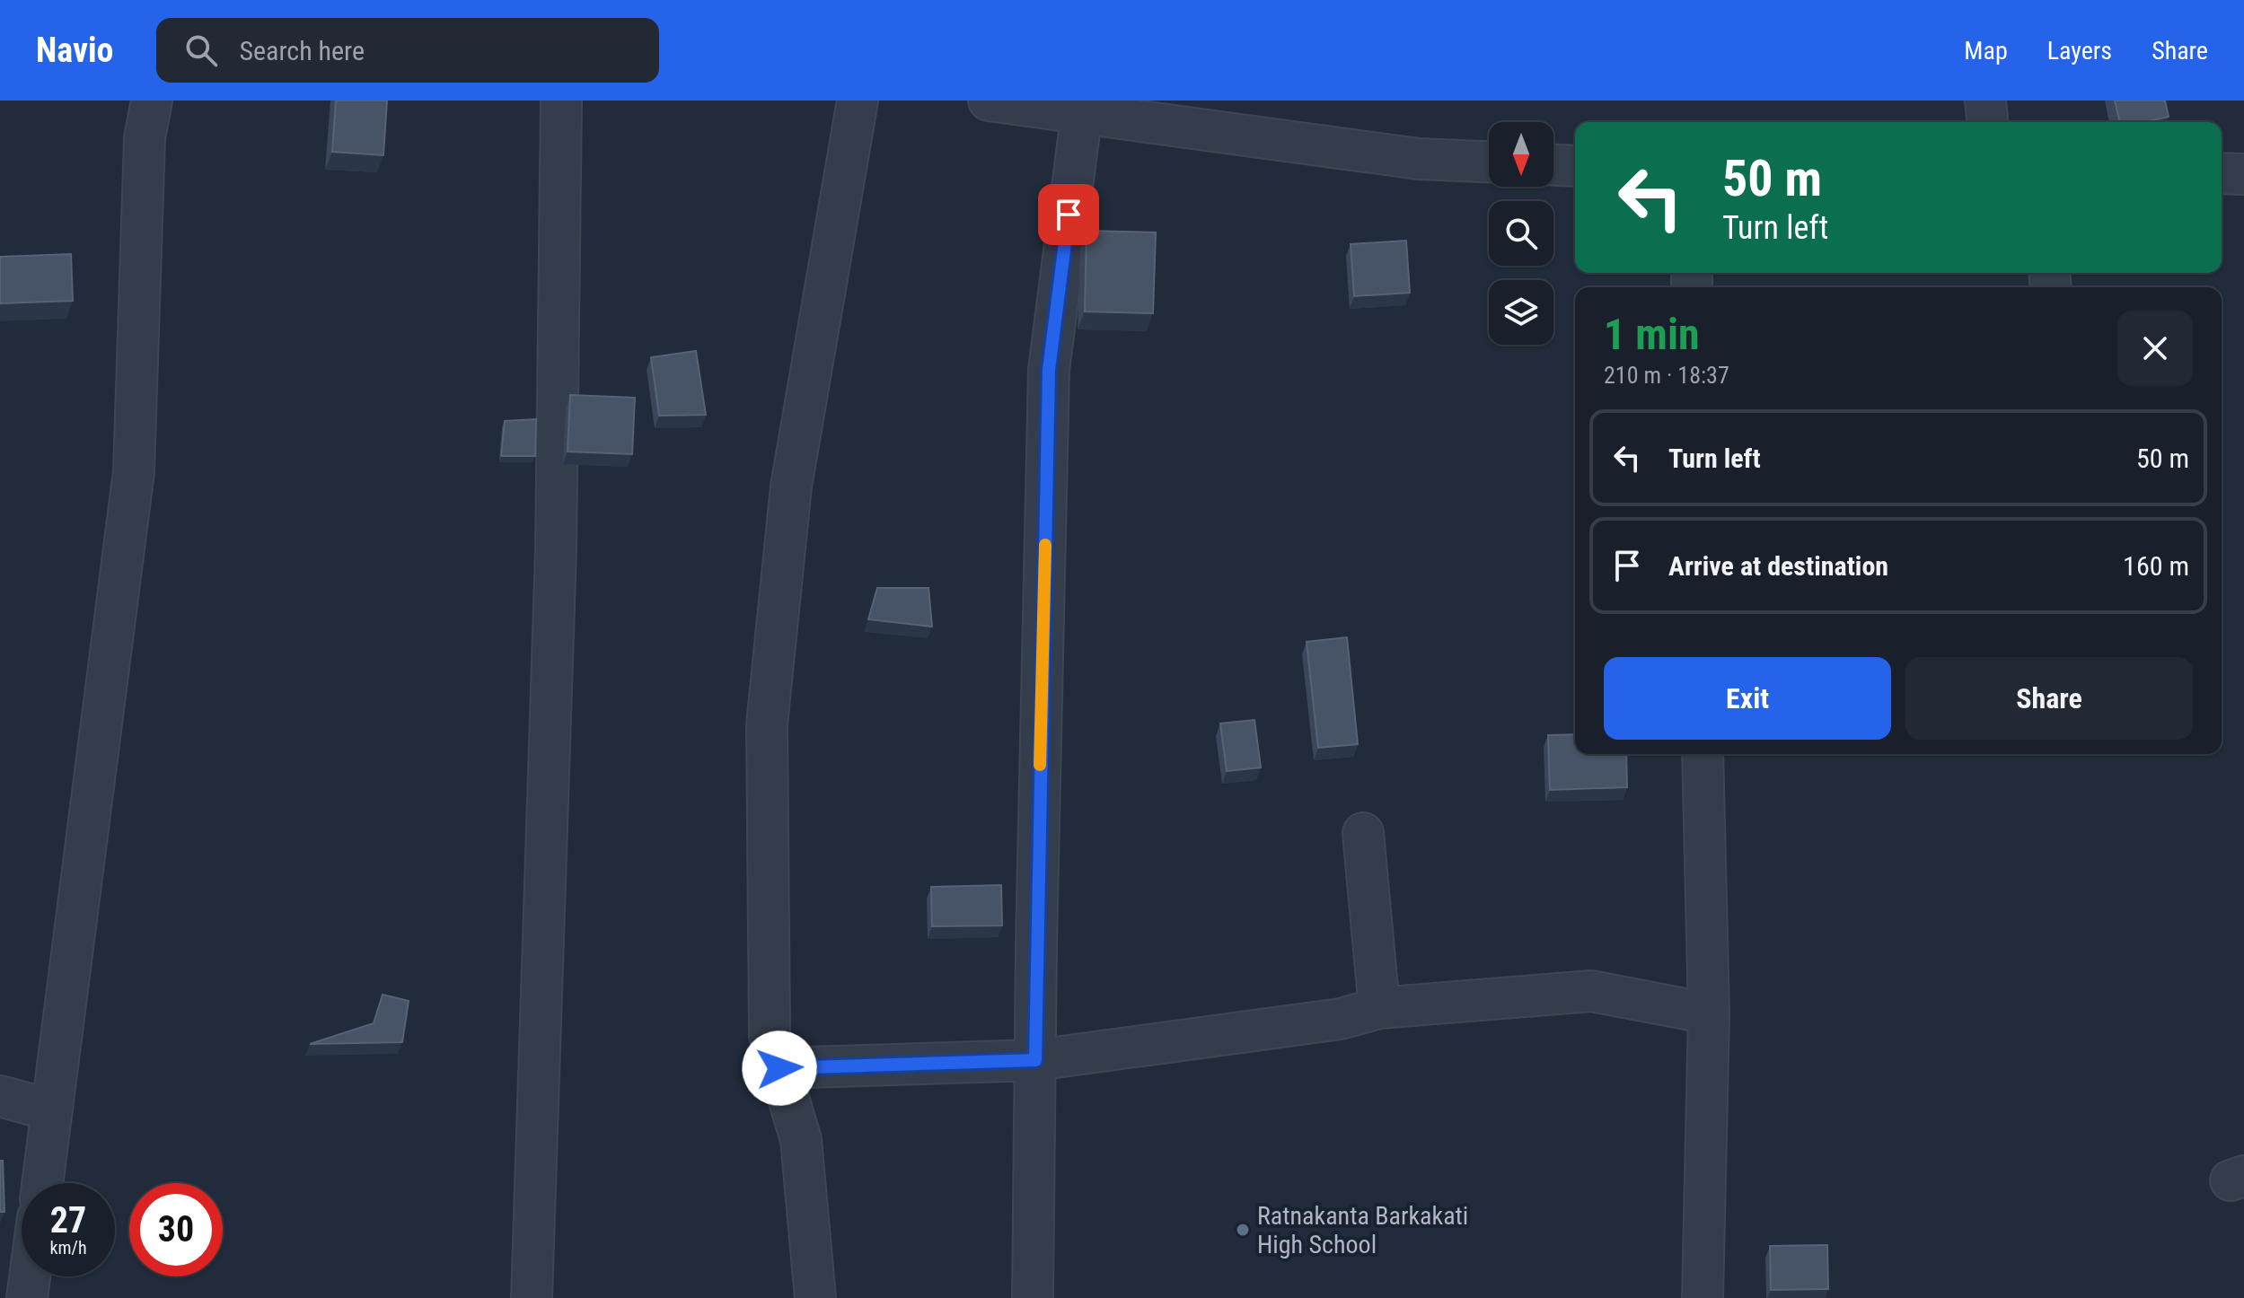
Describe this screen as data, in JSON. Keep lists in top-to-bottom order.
{
  "places": ["Ratnakanta Barkakati High School"],
  "north": "bottom",
  "page": {
    "header": "Navio",
    "search": "Search here",
    "nav": ["Map", "Layers", "Share"],
    "turn": ["50 m", "Turn left"],
    "heading": ["1 min", "210 m · 18:37"],
    "list": [
      {
        "name": "Turn left",
        "value": "50 m"
      },
      {
        "name": "Arrive at destination",
        "value": "160 m"
      }
    ],
    "buttons": ["Exit", "Share"],
    "speed": "27 km/h",
    "limit": "30"
  }
}
